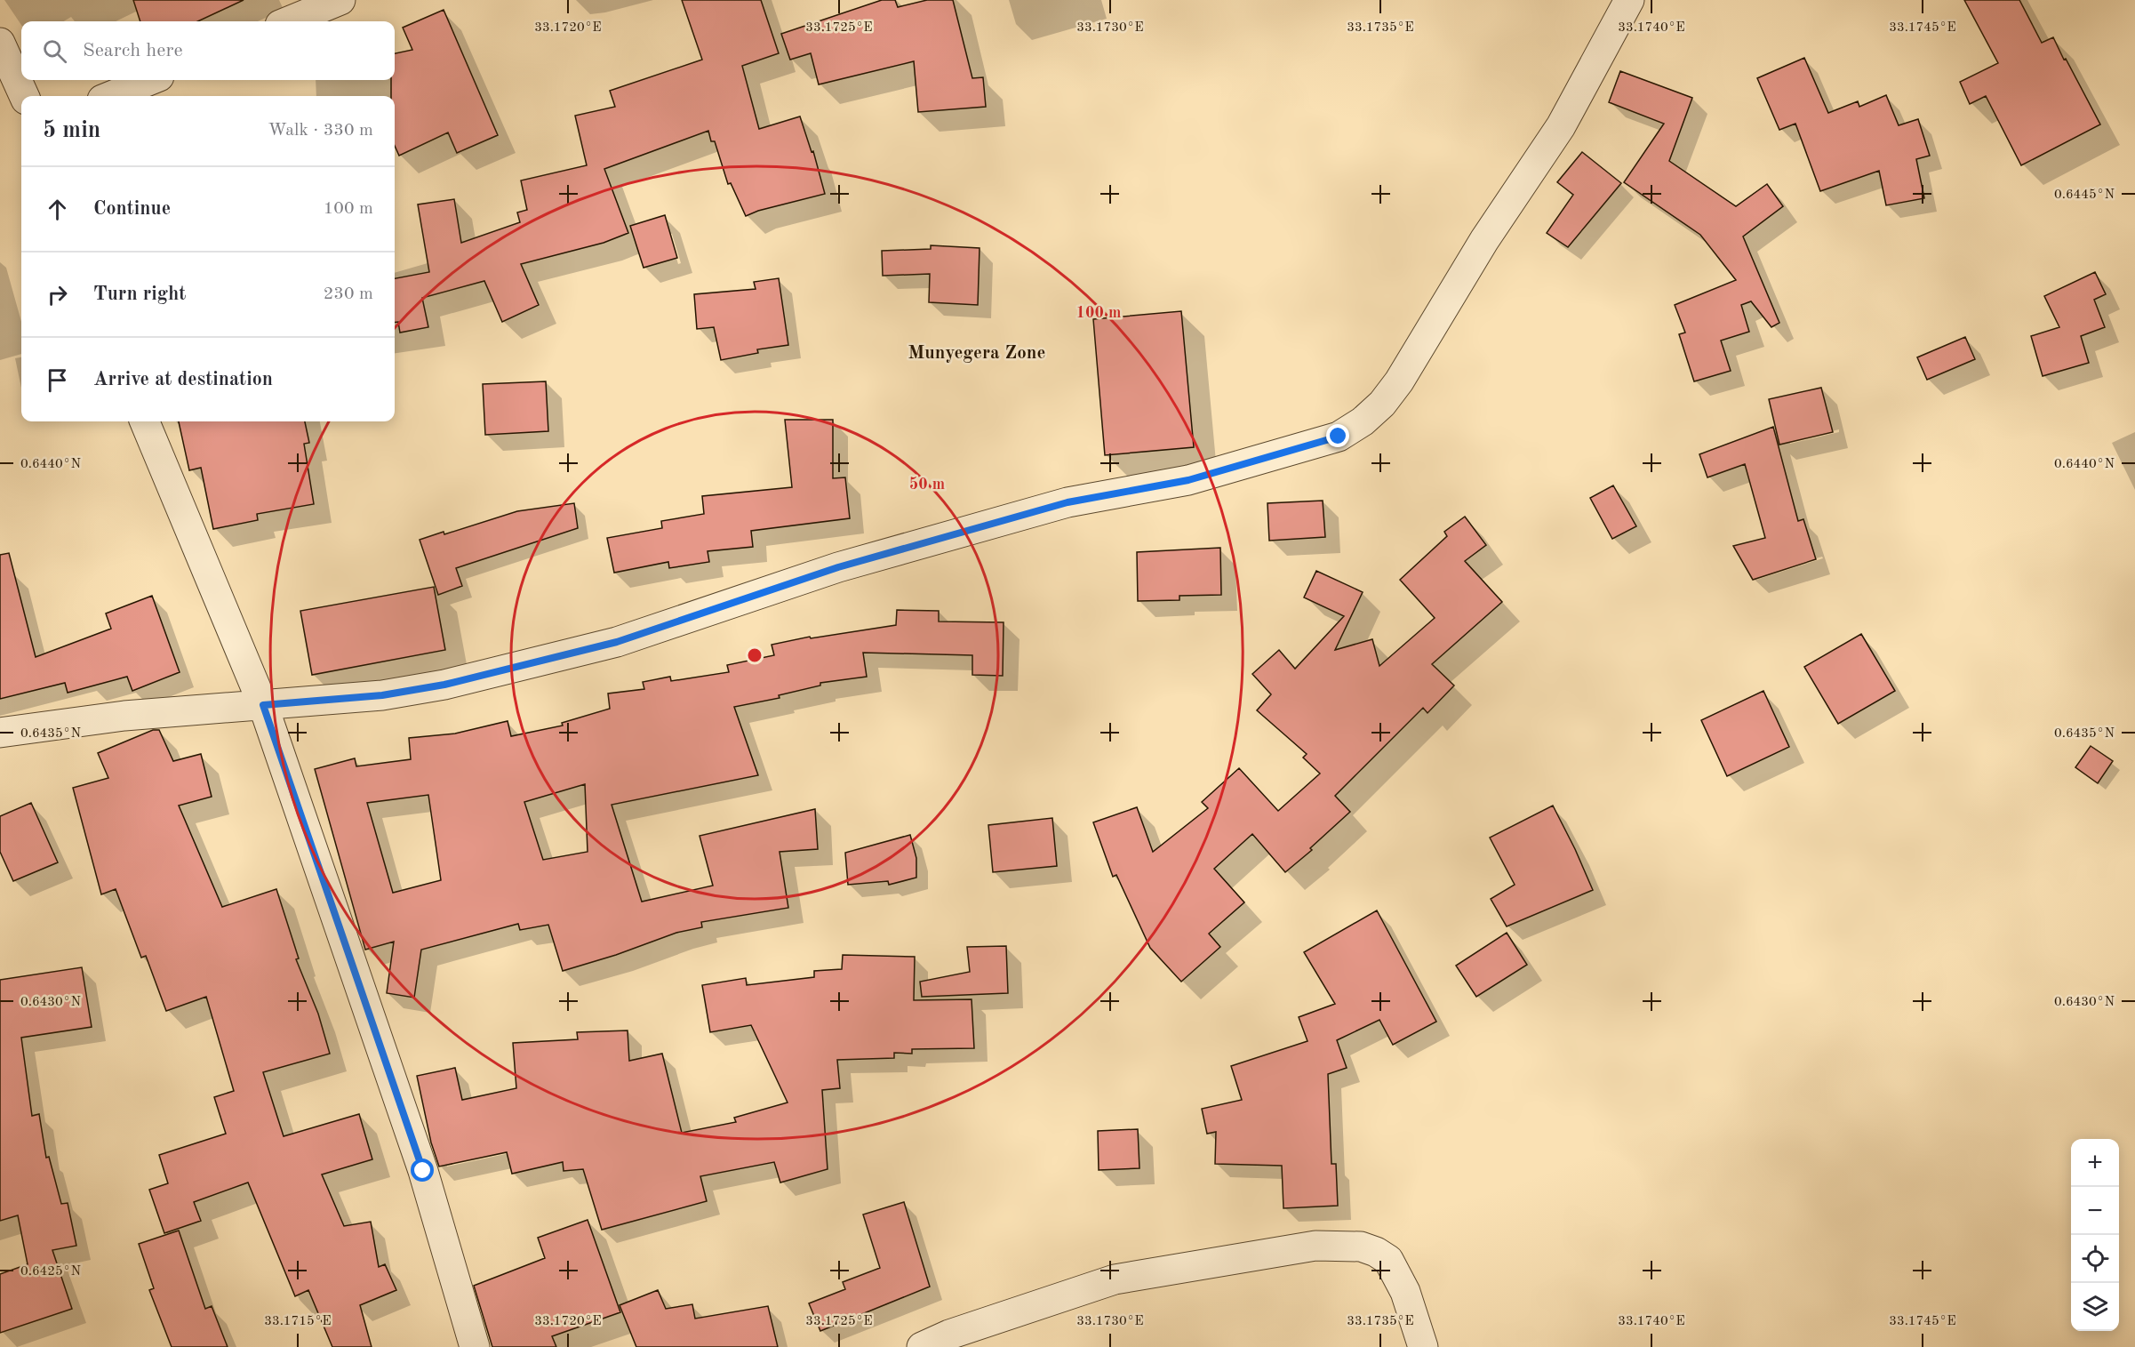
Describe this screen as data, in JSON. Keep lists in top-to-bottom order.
{
  "districts": ["Munyegera Zone"],
  "page": {
    "search": "Search here",
    "heading": ["5 min", "Walk · 330 m"],
    "list": [
      ["Continue", "100 m"],
      ["Turn right", "230 m"],
      "Arrive at destination"
    ],
    "map_buttons": ["+", "−"]
  },
  "coordinates": [
    "33.1720°E",
    "33.1725°E",
    "33.1730°E",
    "33.1735°E",
    "33.1740°E",
    "33.1745°E",
    "0.6445°N",
    "0.6440°N",
    "0.6435°N",
    "0.6430°N",
    "0.6425°N",
    "33.1715°E"
  ],
  "rings": ["100 m", "50 m"]
}
